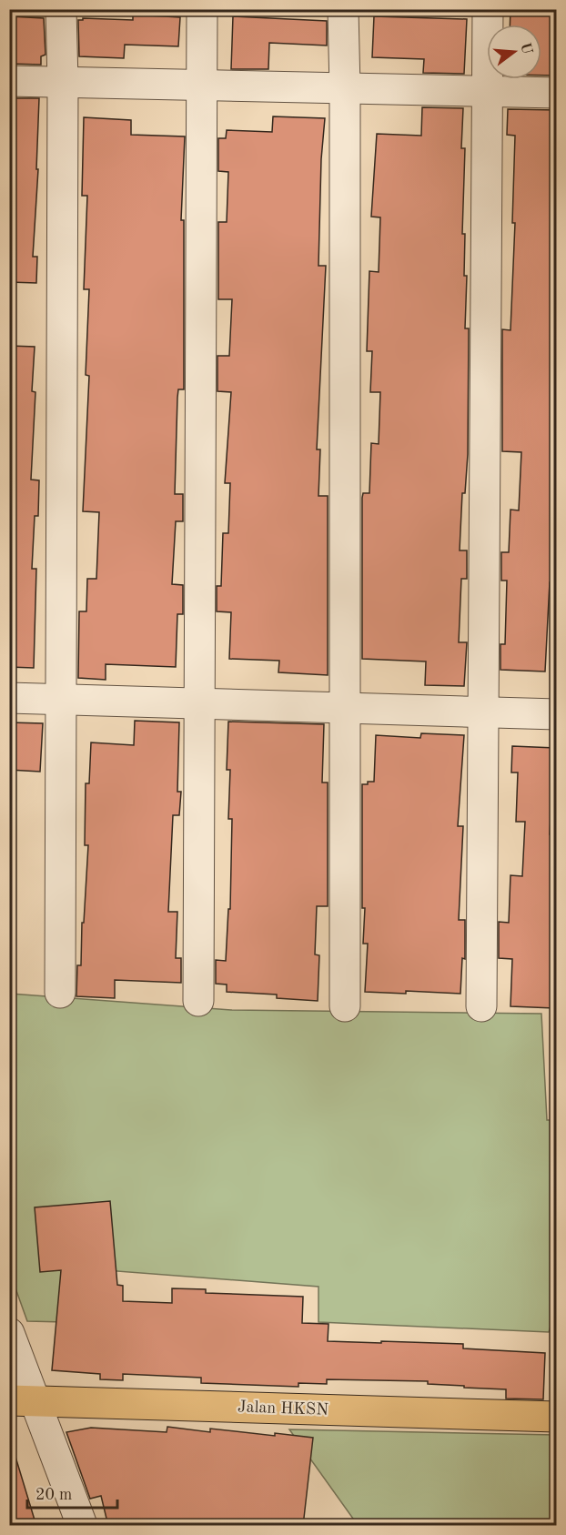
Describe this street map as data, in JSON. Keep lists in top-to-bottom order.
{
  "streets": {
    "main road": ["Jalan HKSN"]
  },
  "scale_bar": "20 m",
  "north": "right"
}
